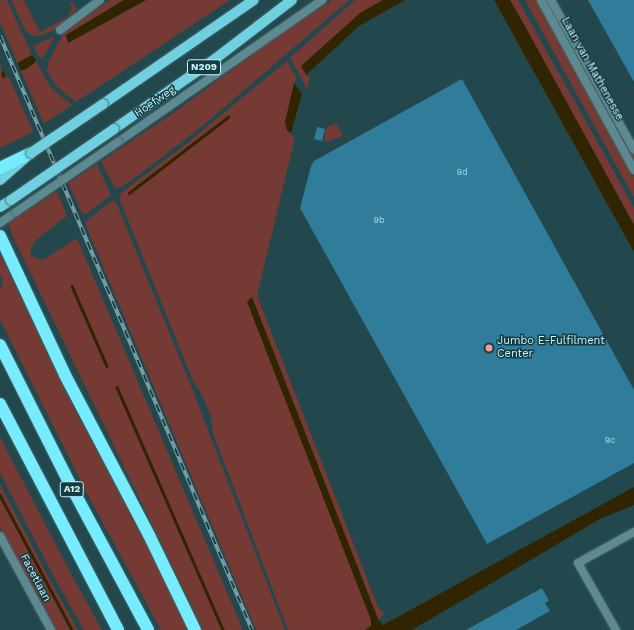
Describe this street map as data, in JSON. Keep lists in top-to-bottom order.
{
  "streets": {
    "highway": ["N209", "A12"],
    "main road": ["Hoefweg"],
    "street": ["Laan van Mathenesse", "Facetlaan"]
  },
  "places": ["Jumbo E-Fulfilment Center"],
  "house_numbers": ["9d", "9b", "9c"]
}
